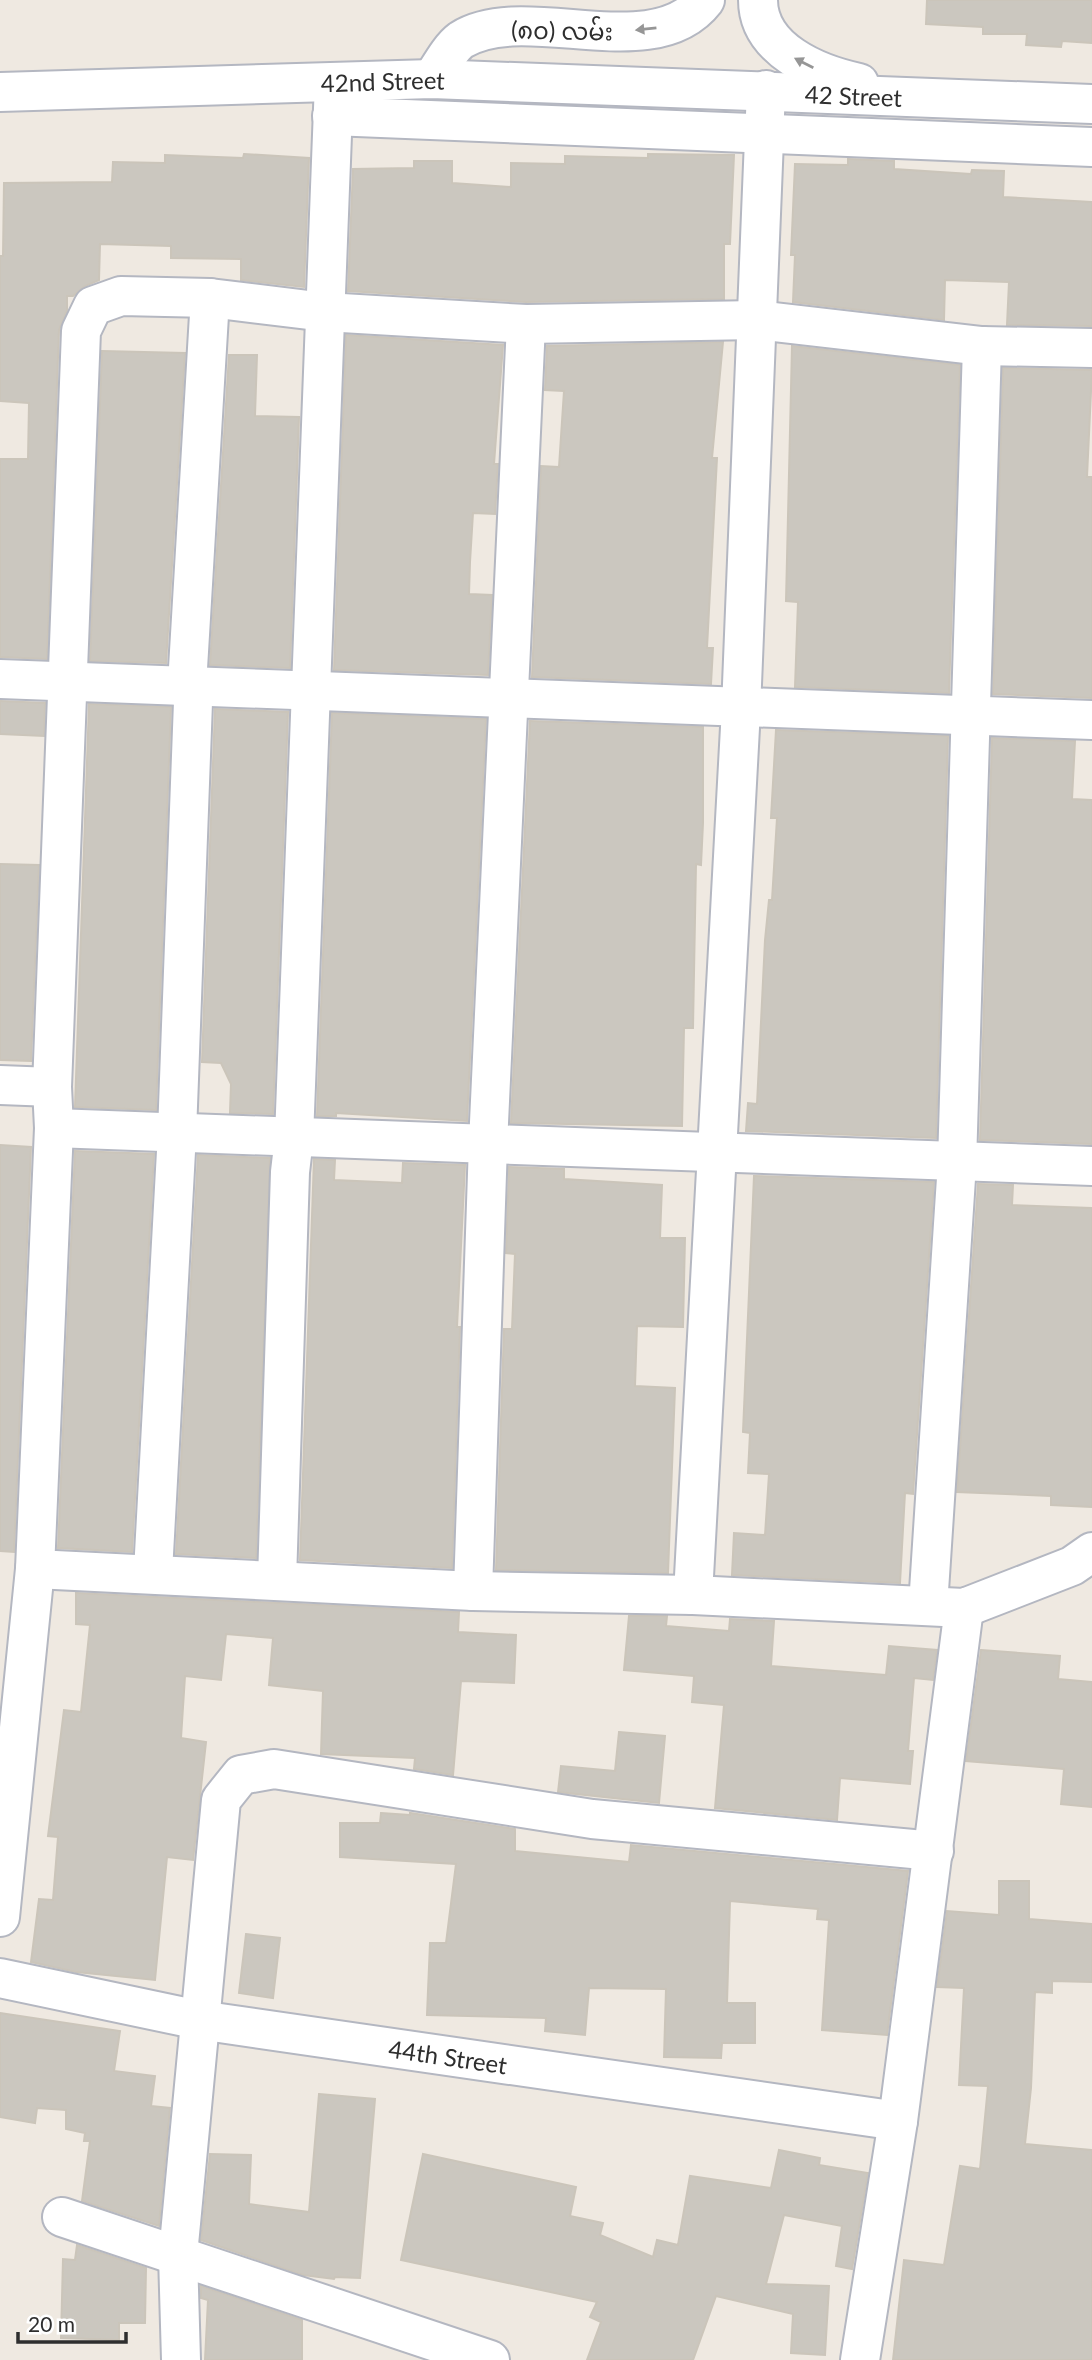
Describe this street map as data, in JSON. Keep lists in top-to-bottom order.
{
  "streets": {
    "street": [
      "(၈၀) လမ်း",
      "42nd Street",
      "42 Street",
      "44th Street"
    ]
  },
  "crossings": [
    ["(၈၀) လမ်း", "42nd Street"],
    ["42nd Street", "42 Street"]
  ],
  "scale_bar": "20 m"
}
